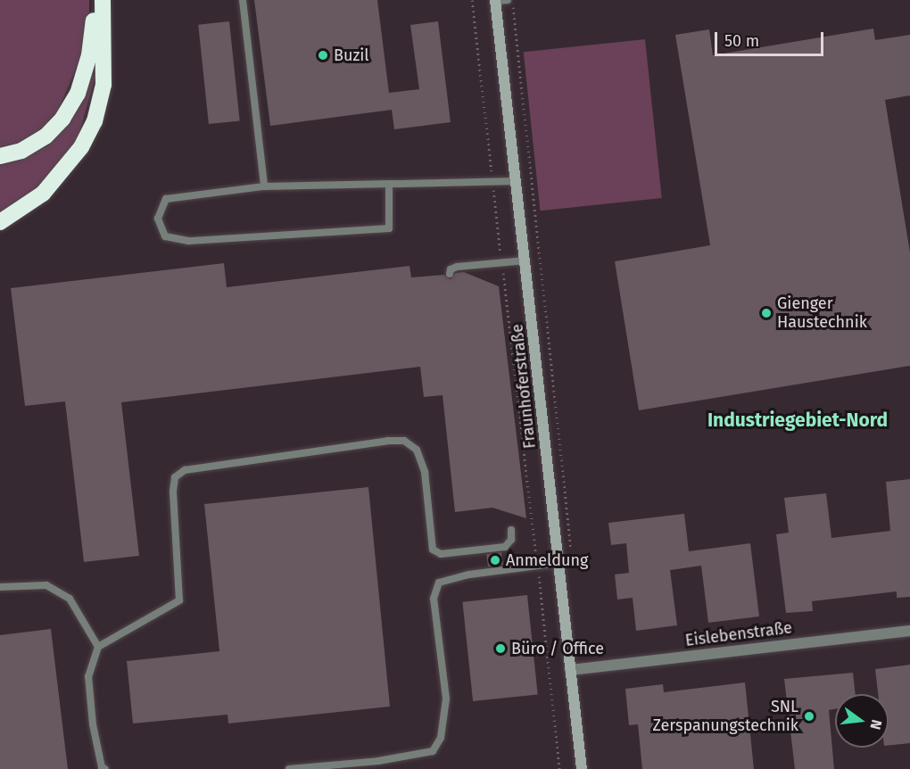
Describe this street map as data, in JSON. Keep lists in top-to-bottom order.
{
  "streets": {
    "street": ["Fraunhoferstraße", "Eislebenstraße"]
  },
  "crossings": [
    ["Fraunhoferstraße", "Eislebenstraße"]
  ],
  "districts": ["Industriegebiet-Nord"],
  "places": [
    "Buzil",
    "Gienger Haustechnik",
    "Anmeldung",
    "Büro / Office",
    "SNL Zerspanungstechnik"
  ],
  "scale_bar": "50 m",
  "north": "right"
}
